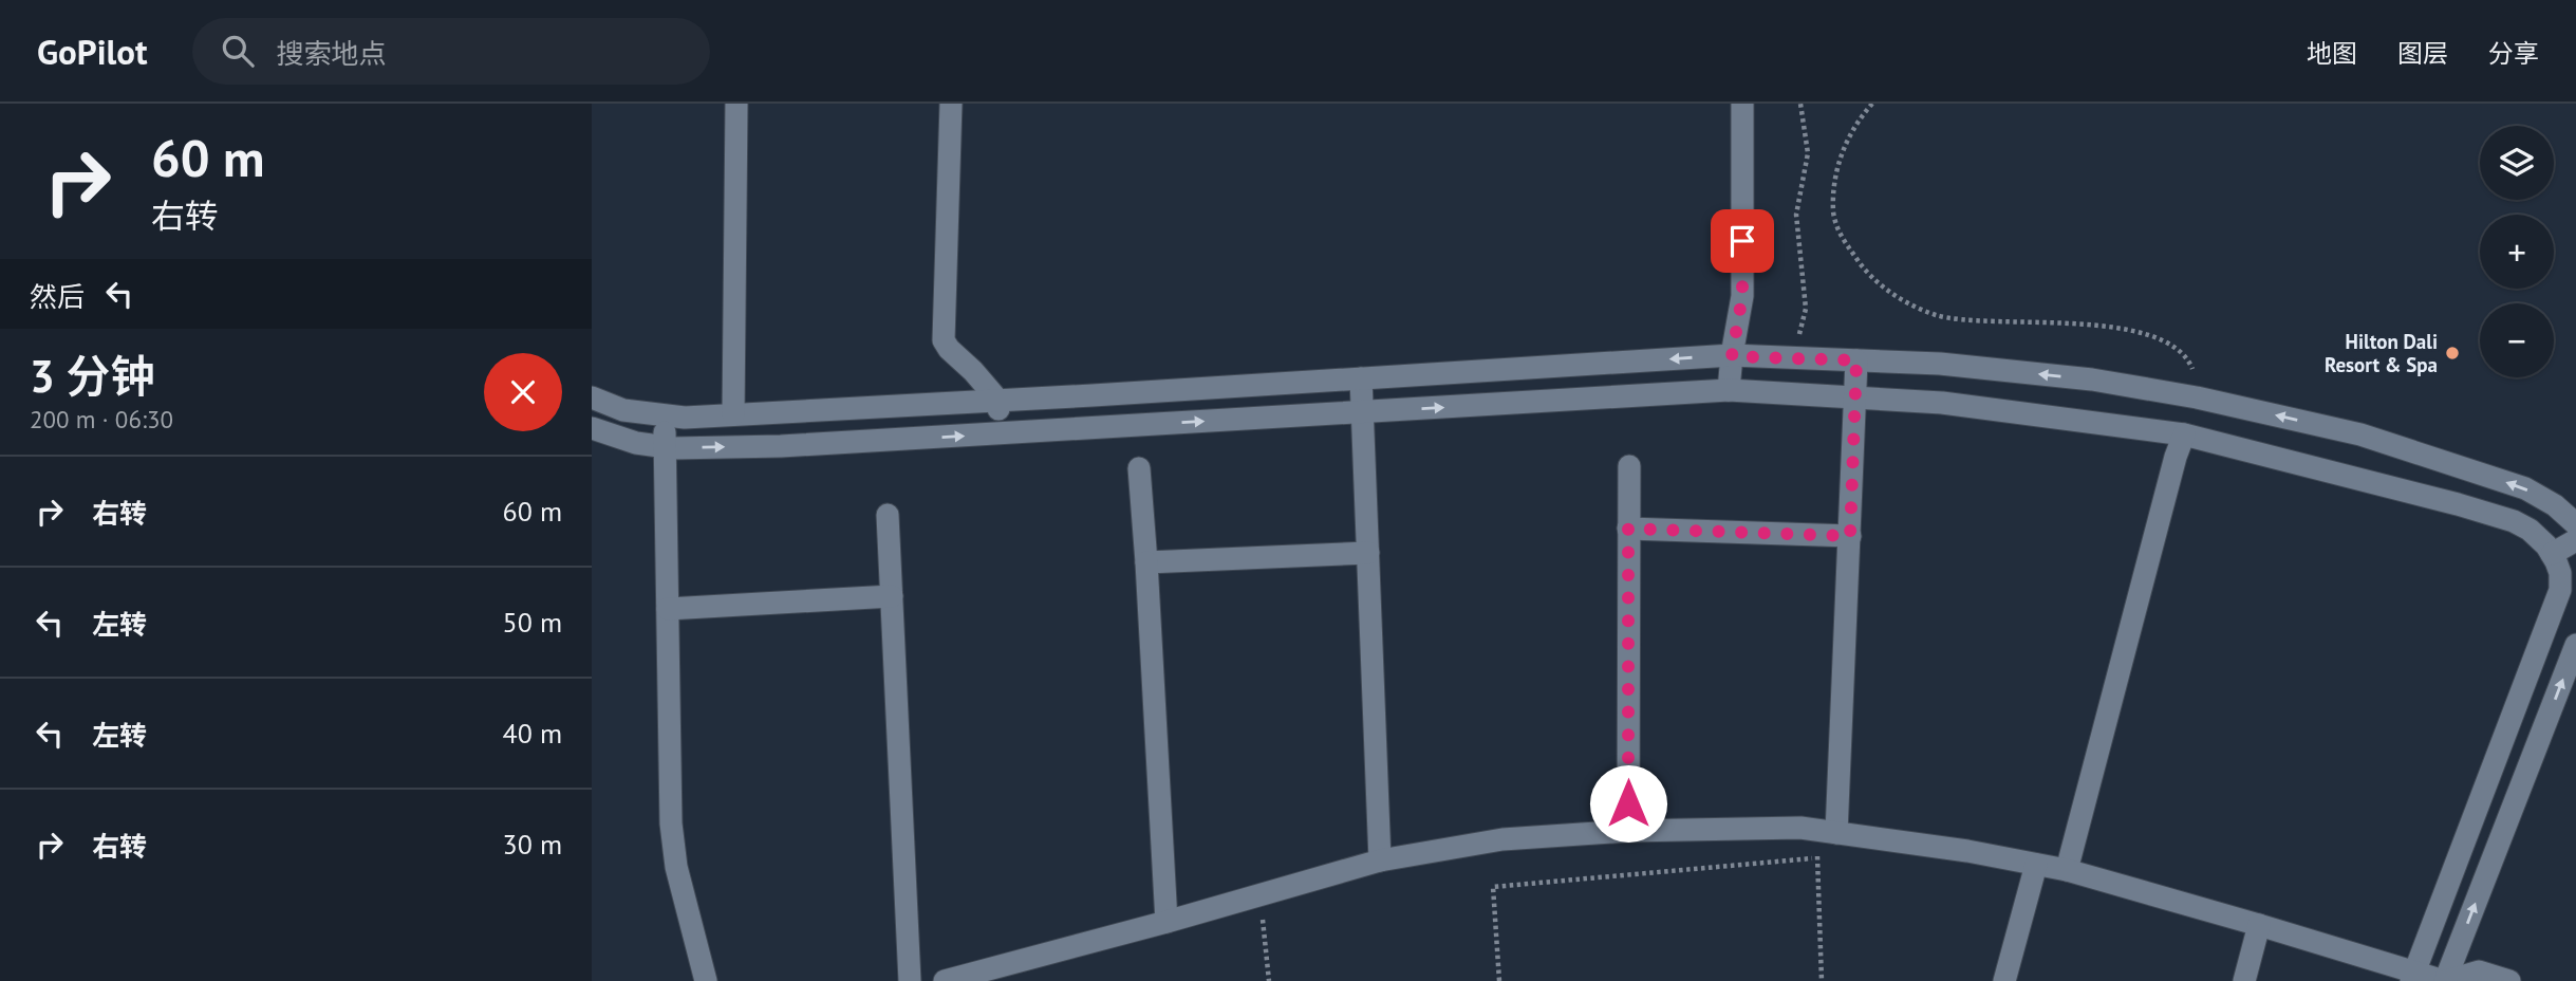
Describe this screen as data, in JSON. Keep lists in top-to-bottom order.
{
  "places": ["Hilton Dali Resort & Spa"],
  "page": {
    "header": "GoPilot",
    "search": "搜索地点",
    "nav": ["地图", "图层", "分享"],
    "turn": ["60 m", "右转"],
    "map_buttons": ["+", "−"],
    "then": "然后",
    "heading": ["3 分钟", "200 m · 06:30"],
    "list": [
      {
        "name": "右转",
        "value": "60 m"
      },
      {
        "name": "左转",
        "value": "50 m"
      },
      {
        "name": "左转",
        "value": "40 m"
      },
      {
        "name": "右转",
        "value": "30 m"
      }
    ]
  }
}
